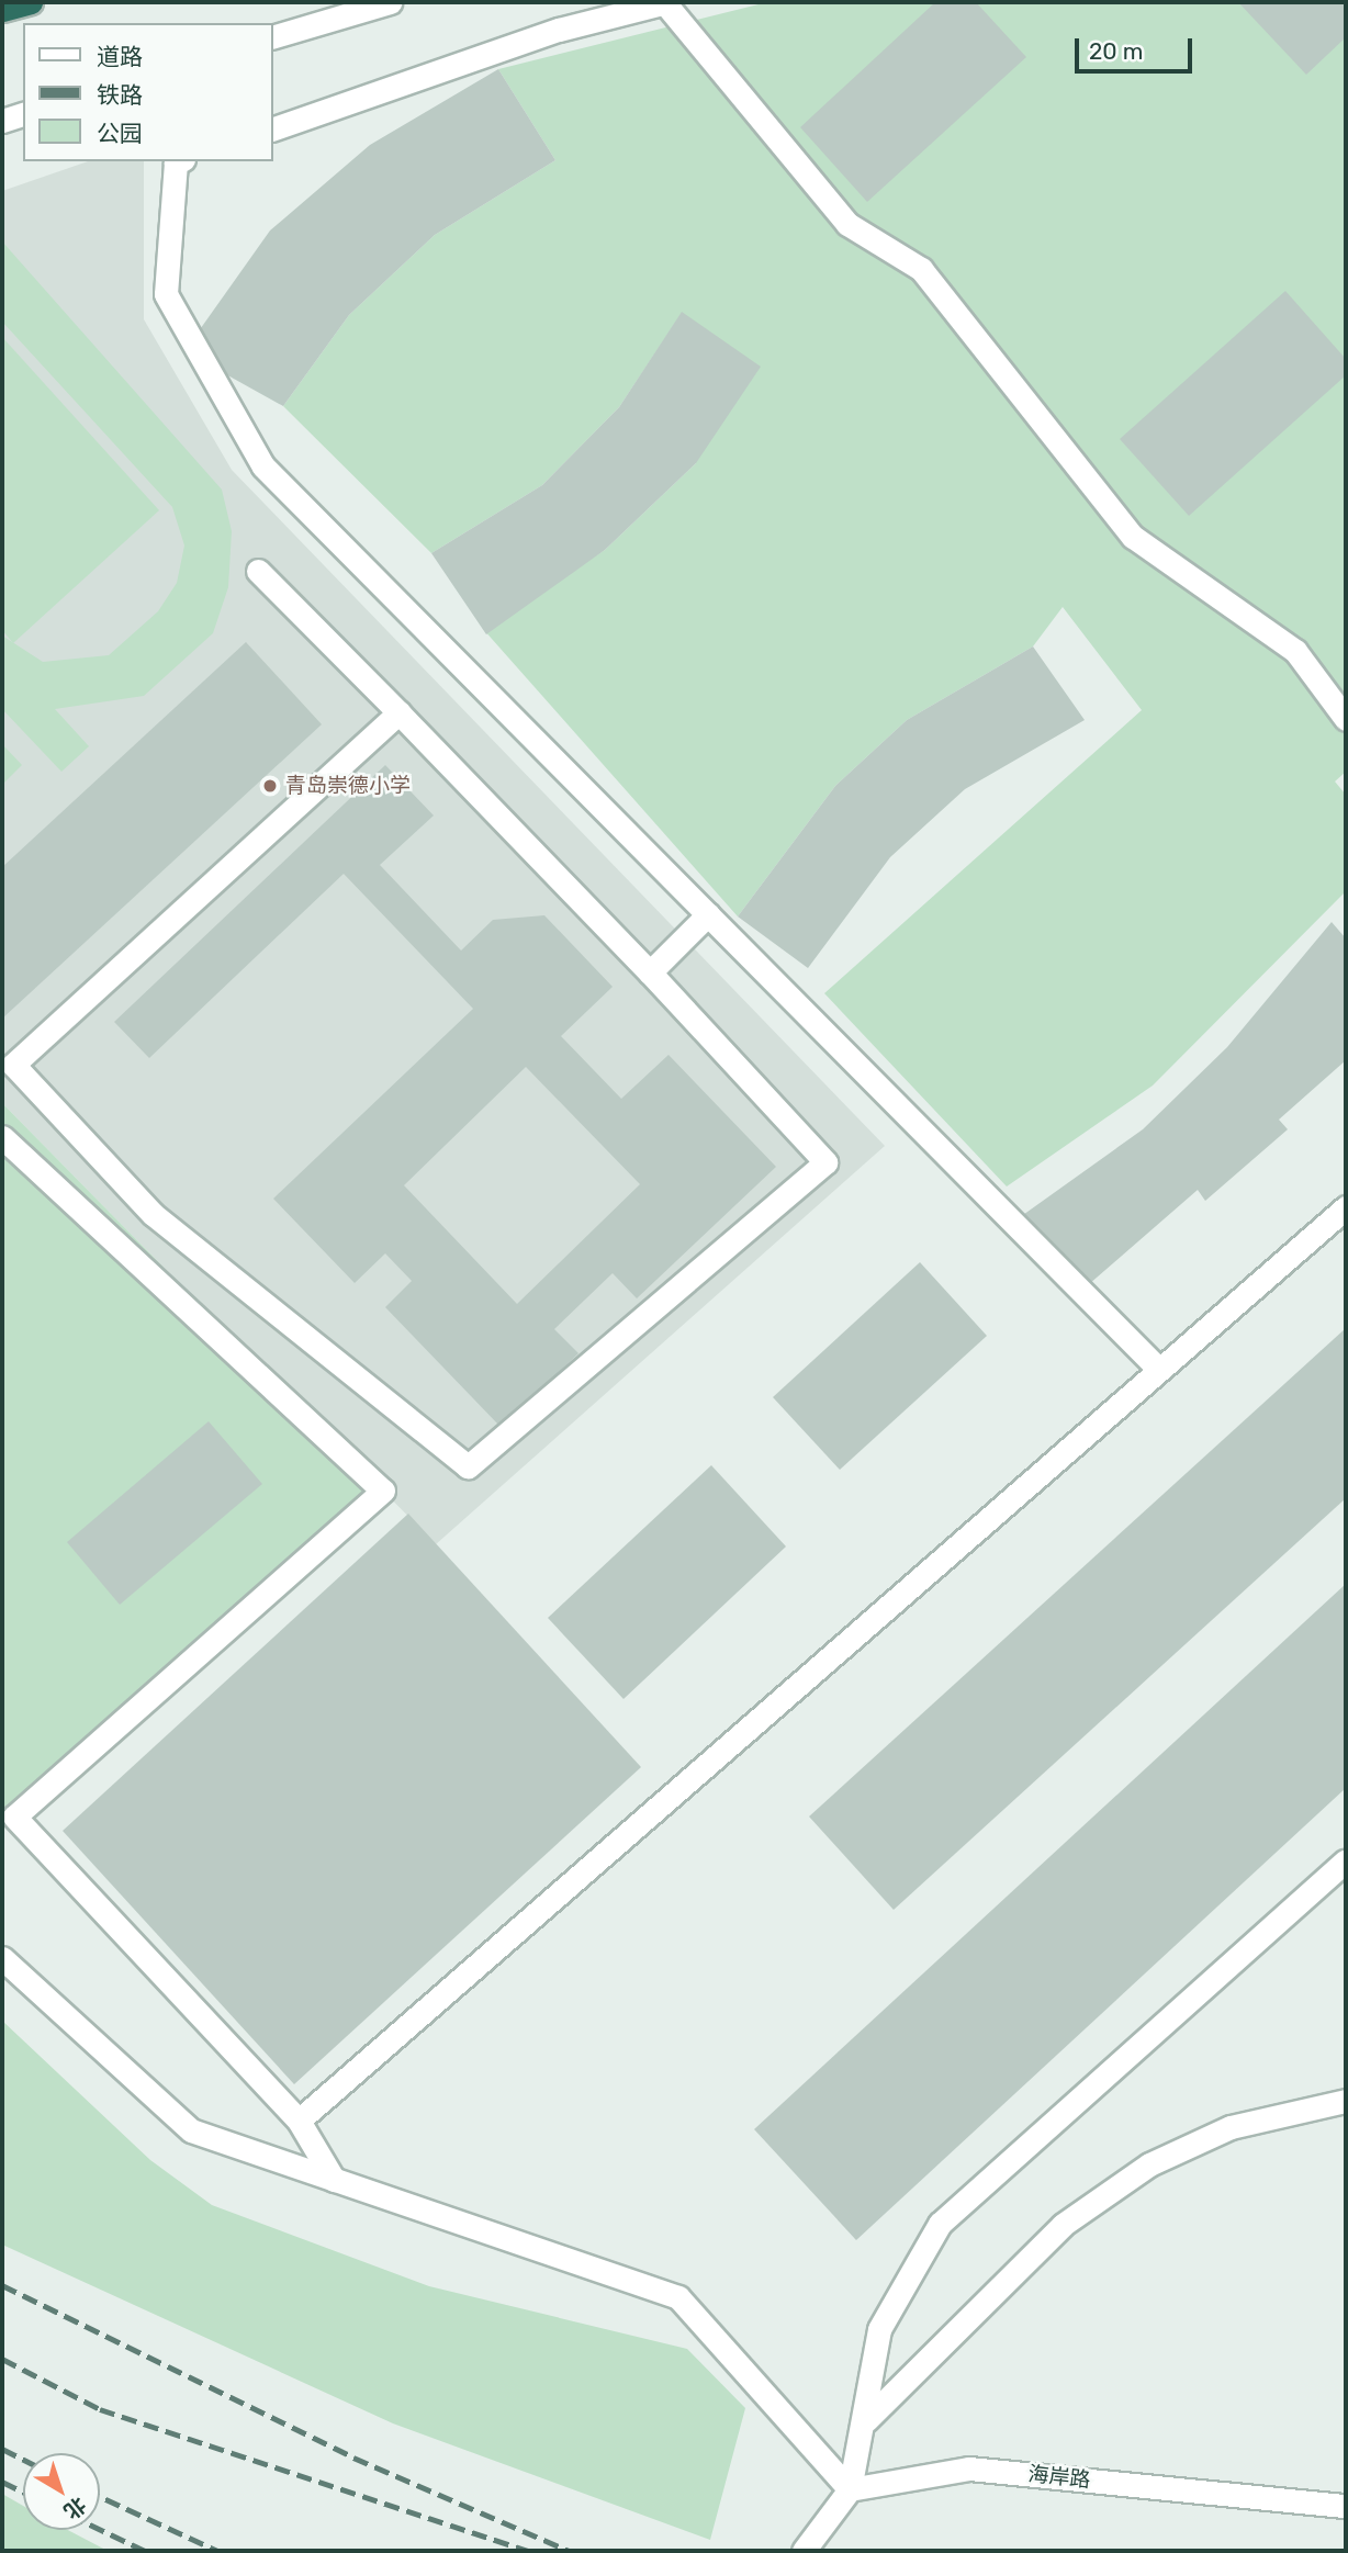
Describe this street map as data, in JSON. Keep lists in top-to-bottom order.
{
  "streets": {
    "street": ["海岸路"]
  },
  "places": ["青岛崇德小学"],
  "legend": ["道路", "铁路", "公园"],
  "scale_bar": "20 m",
  "north": "bottom right"
}
